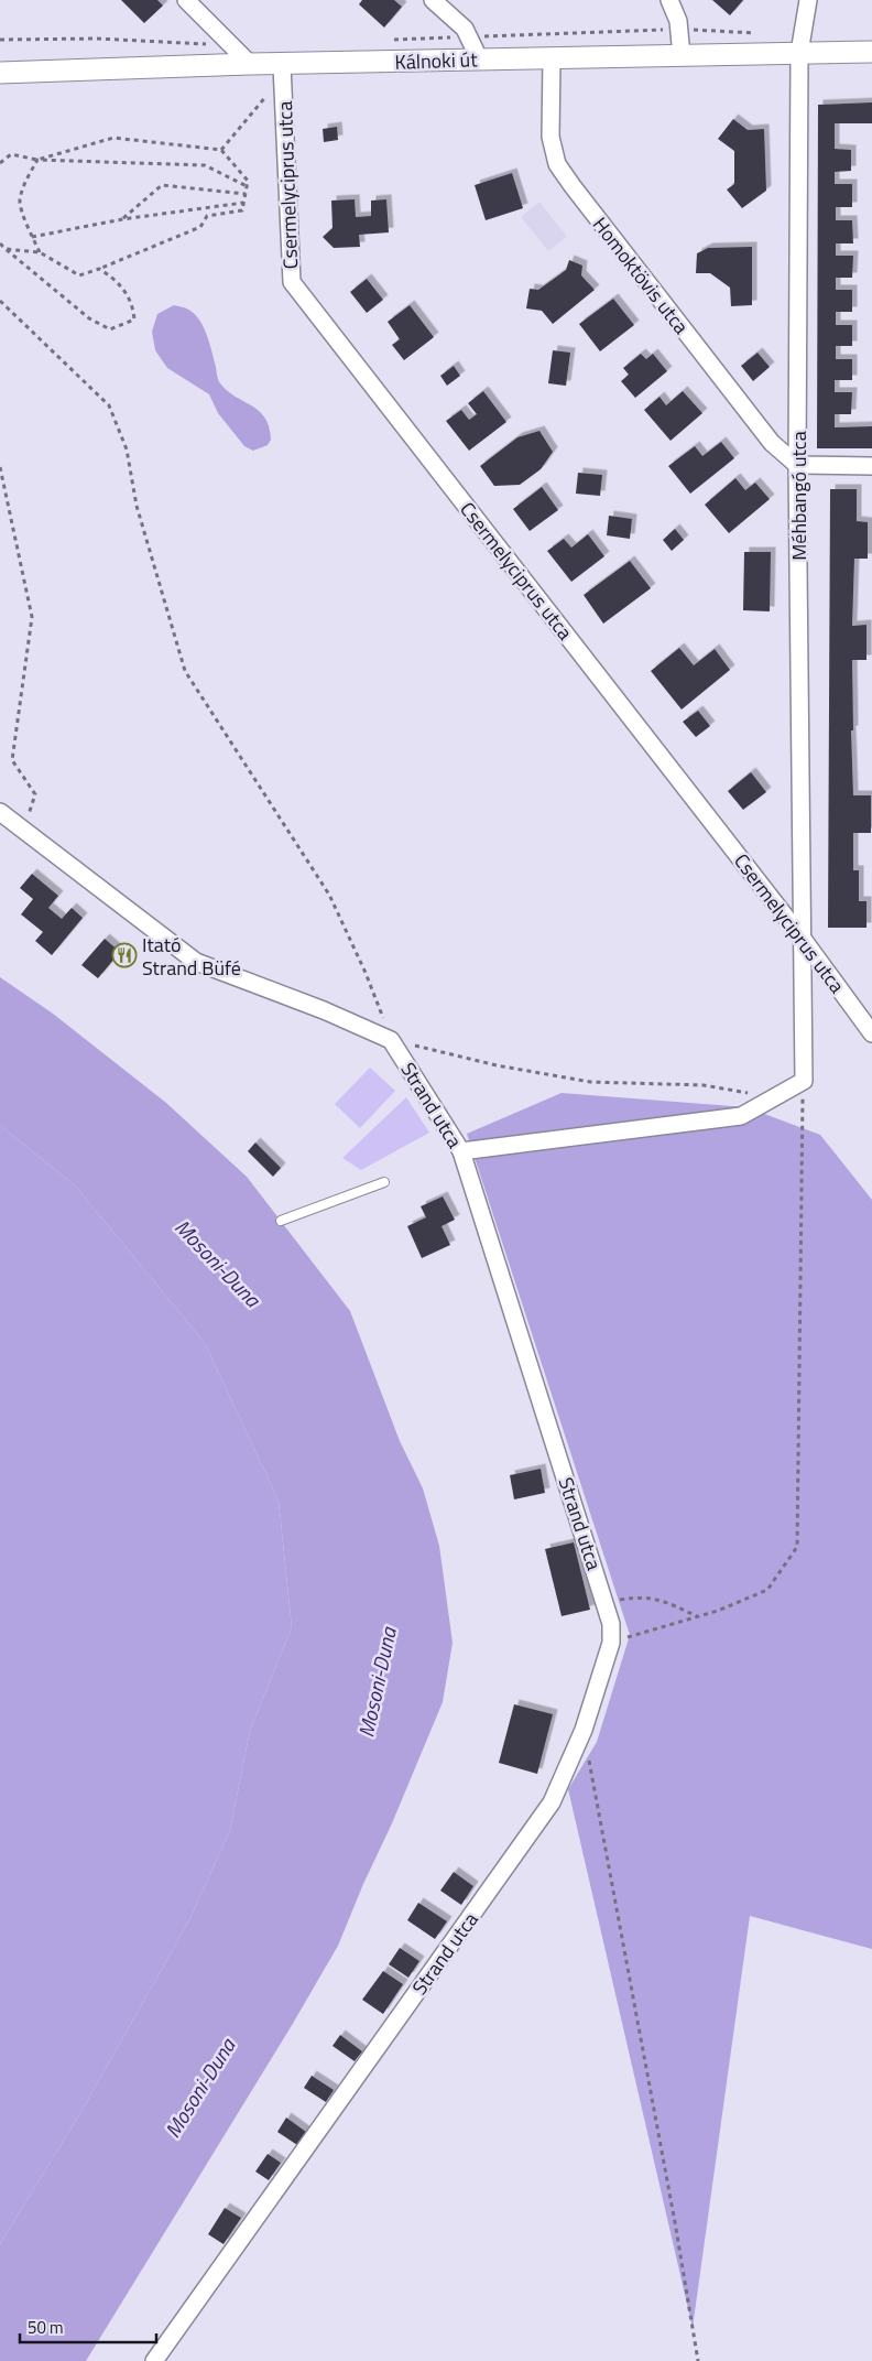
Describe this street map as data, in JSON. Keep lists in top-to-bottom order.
{
  "streets": {
    "street": [
      "Kálnoki út",
      "Csermelyciprus utca",
      "Homoktövis utca",
      "Méhbangó utca",
      "Strand utca"
    ]
  },
  "crossings": [
    ["Kálnoki út", "Csermelyciprus utca"],
    ["Kálnoki út", "Homoktövis utca"],
    ["Kálnoki út", "Méhbangó utca"],
    ["Csermelyciprus utca", "Méhbangó utca"],
    ["Homoktövis utca", "Méhbangó utca"]
  ],
  "water": ["Mosoni-Duna"],
  "places": {
    "restaurant": ["Itató Strand Büfé"]
  },
  "scale_bar": "50 m"
}
